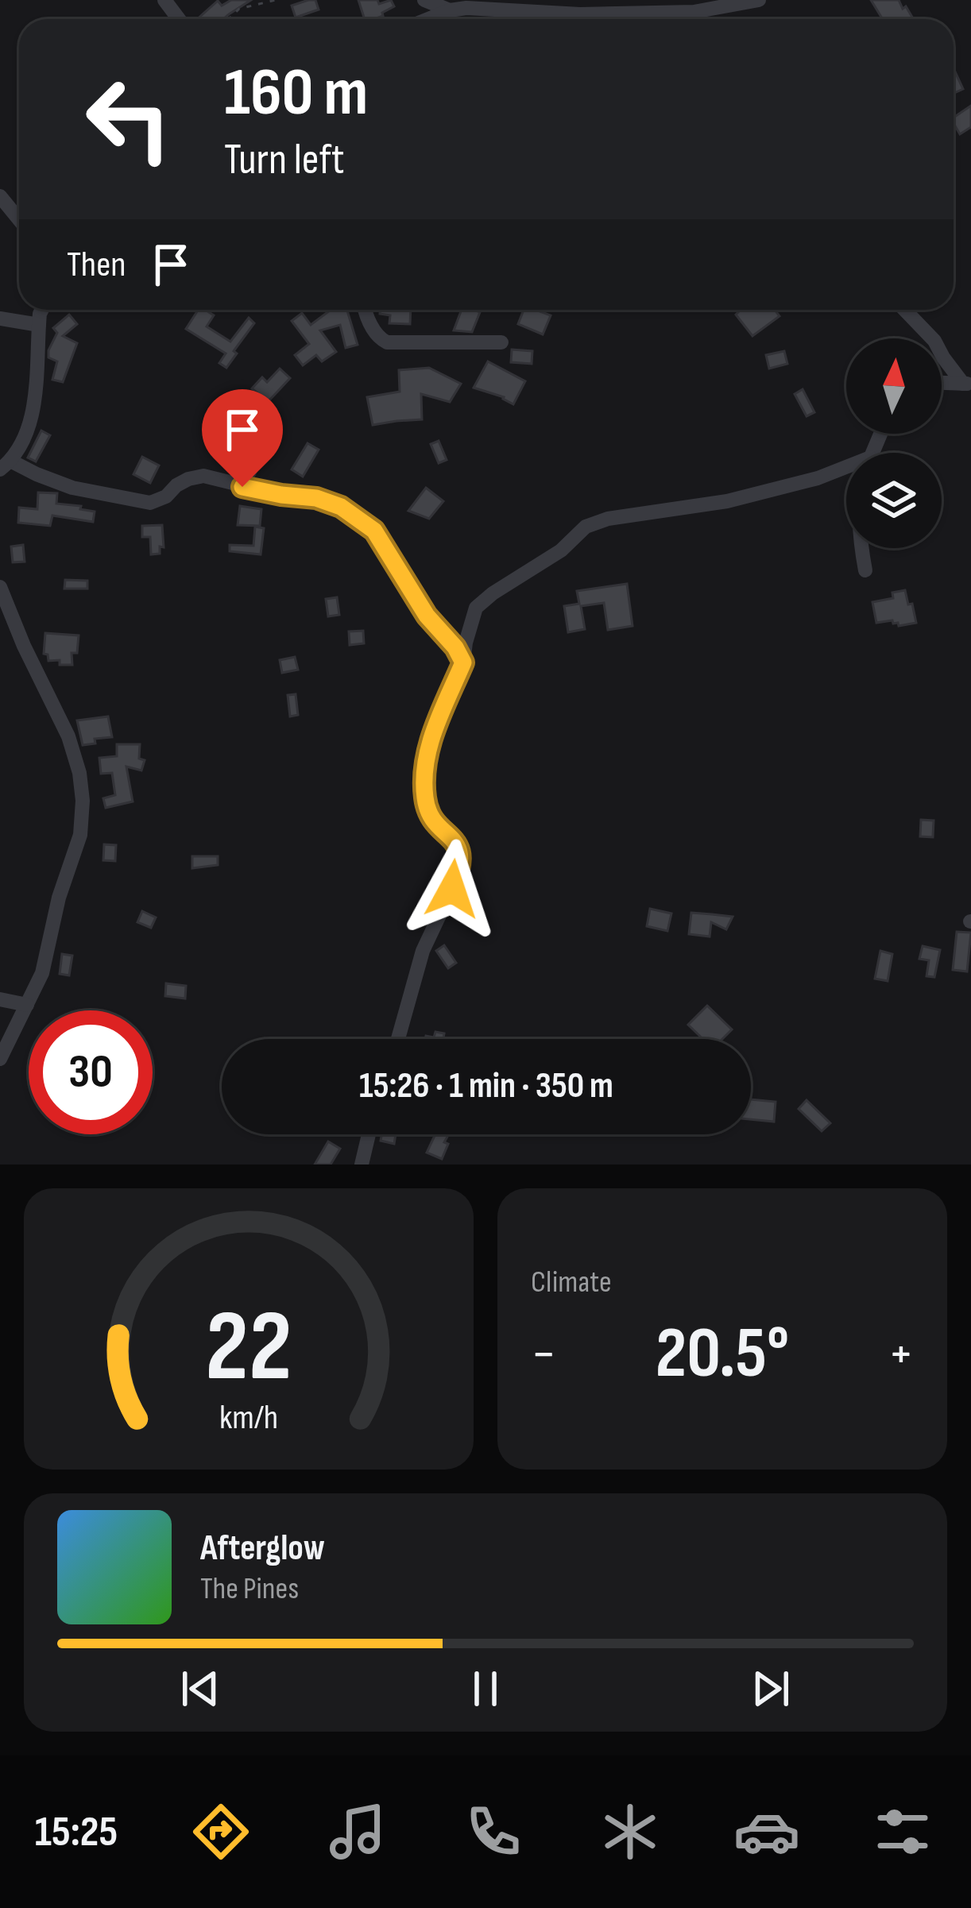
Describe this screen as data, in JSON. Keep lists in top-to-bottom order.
{
  "north": "top",
  "page": {
    "turn": ["160 m", "Turn left"],
    "then": "Then",
    "limit": "30",
    "trip": "15:26 · 1 min · 350 m",
    "tile": "Climate",
    "heat": ["−", "20.5°", "+"],
    "song": ["Afterglow", "The Pines"],
    "tabs": "15:25",
    "gauge": ["22", "km/h"]
  }
}
